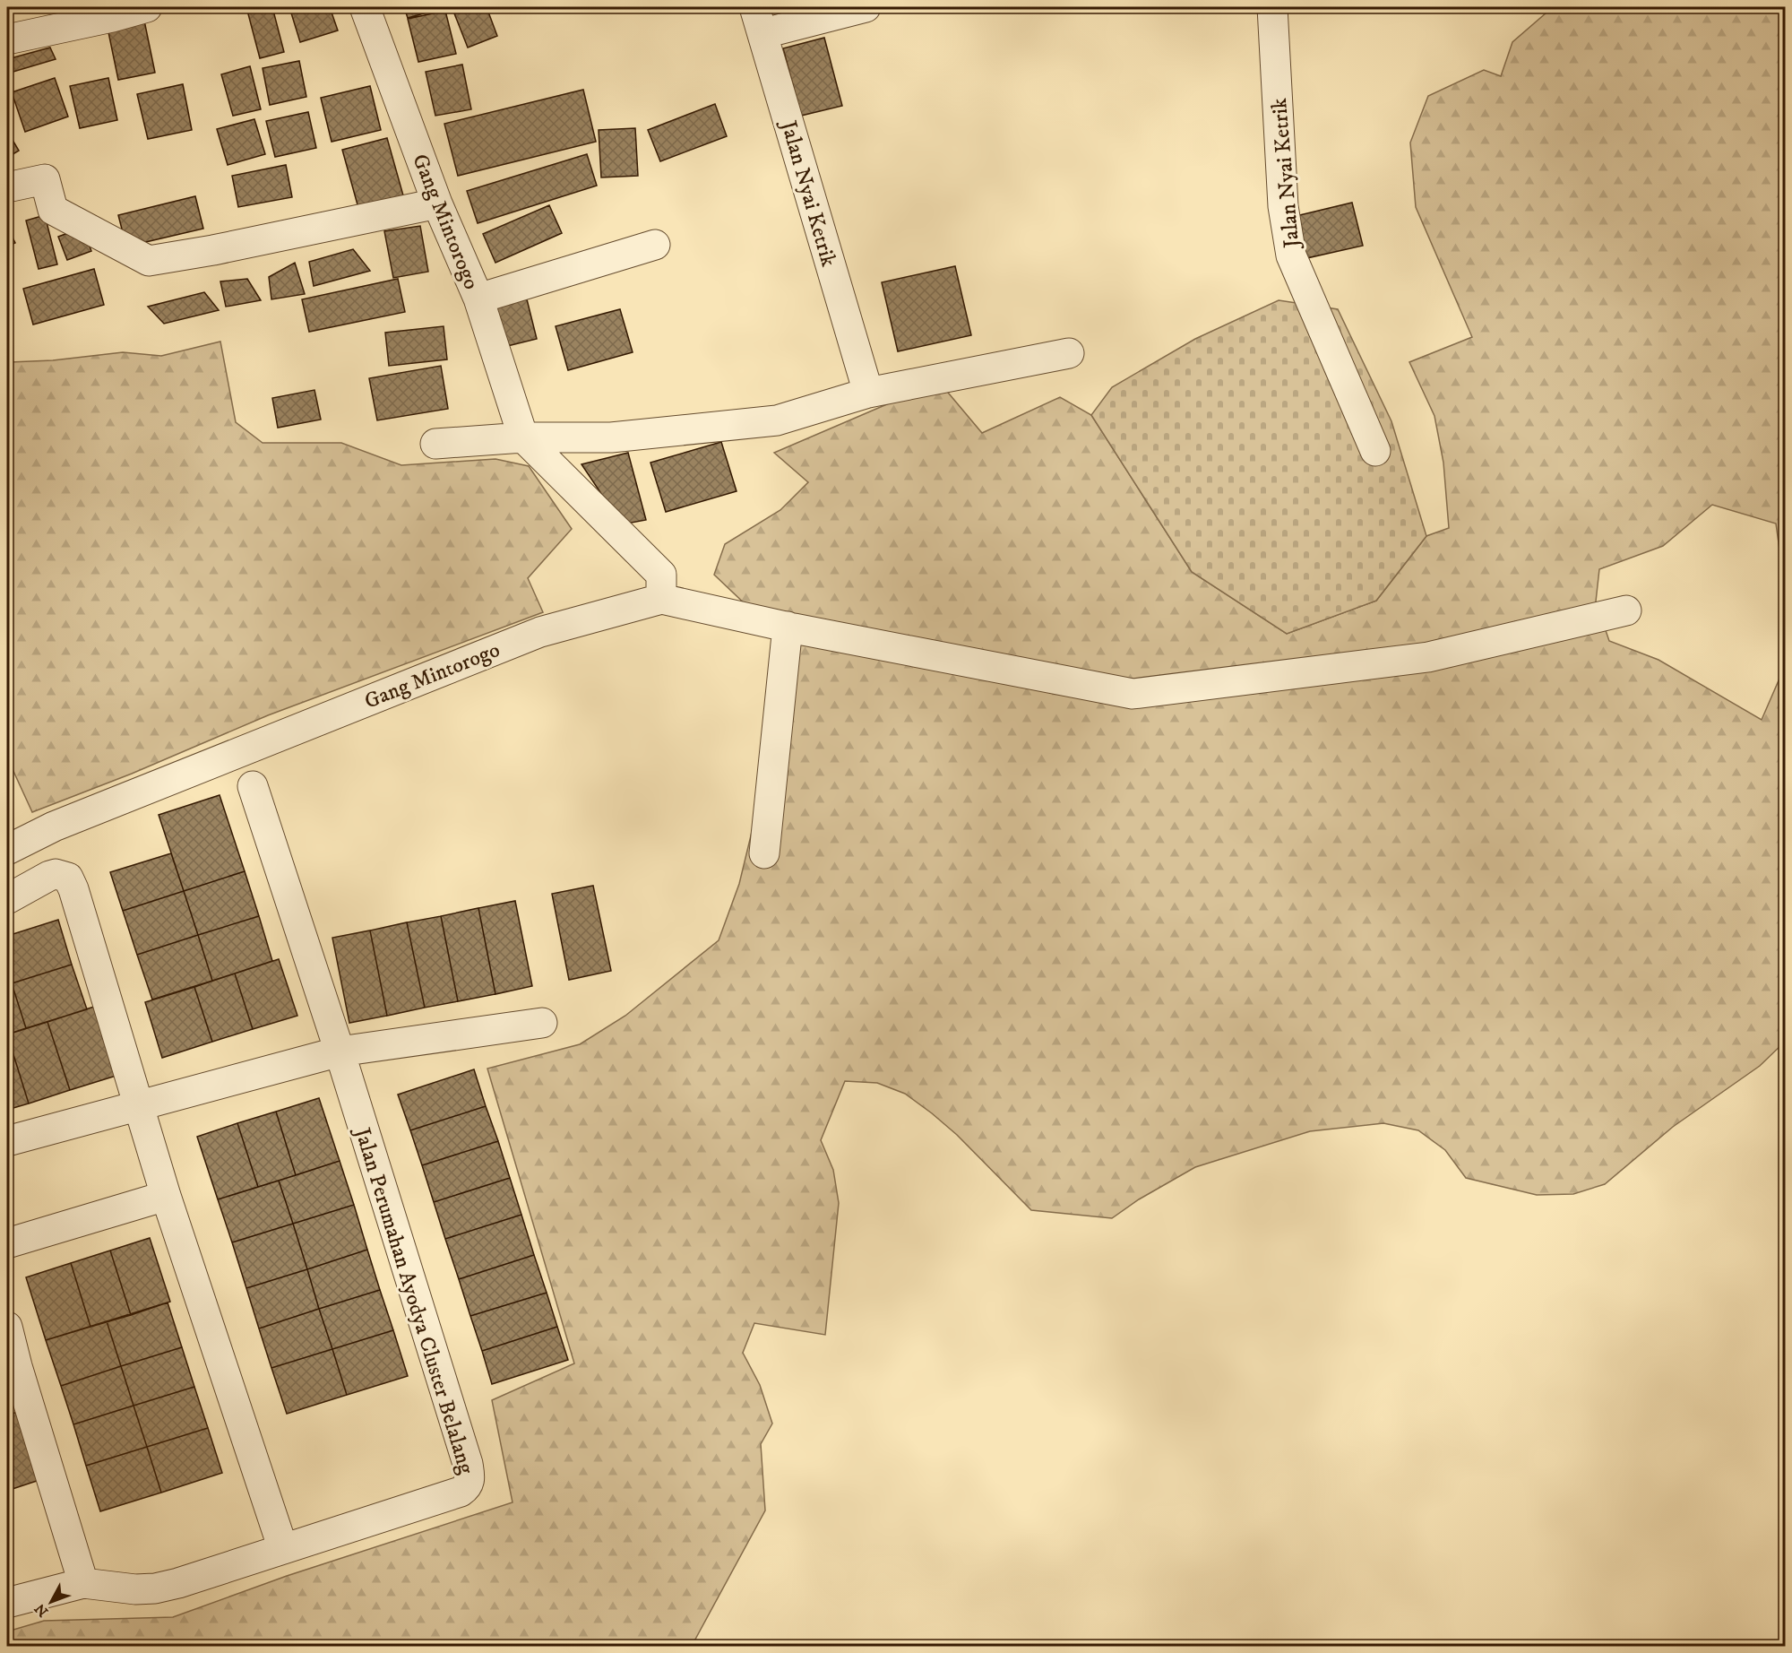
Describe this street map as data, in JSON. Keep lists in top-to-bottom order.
{
  "streets": {
    "street": ["Jalan Nyai Ketrik", "Gang Mintorogo", "Jalan Perumahan Ayodya Cluster Belalang"]
  },
  "north": "bottom left"
}
